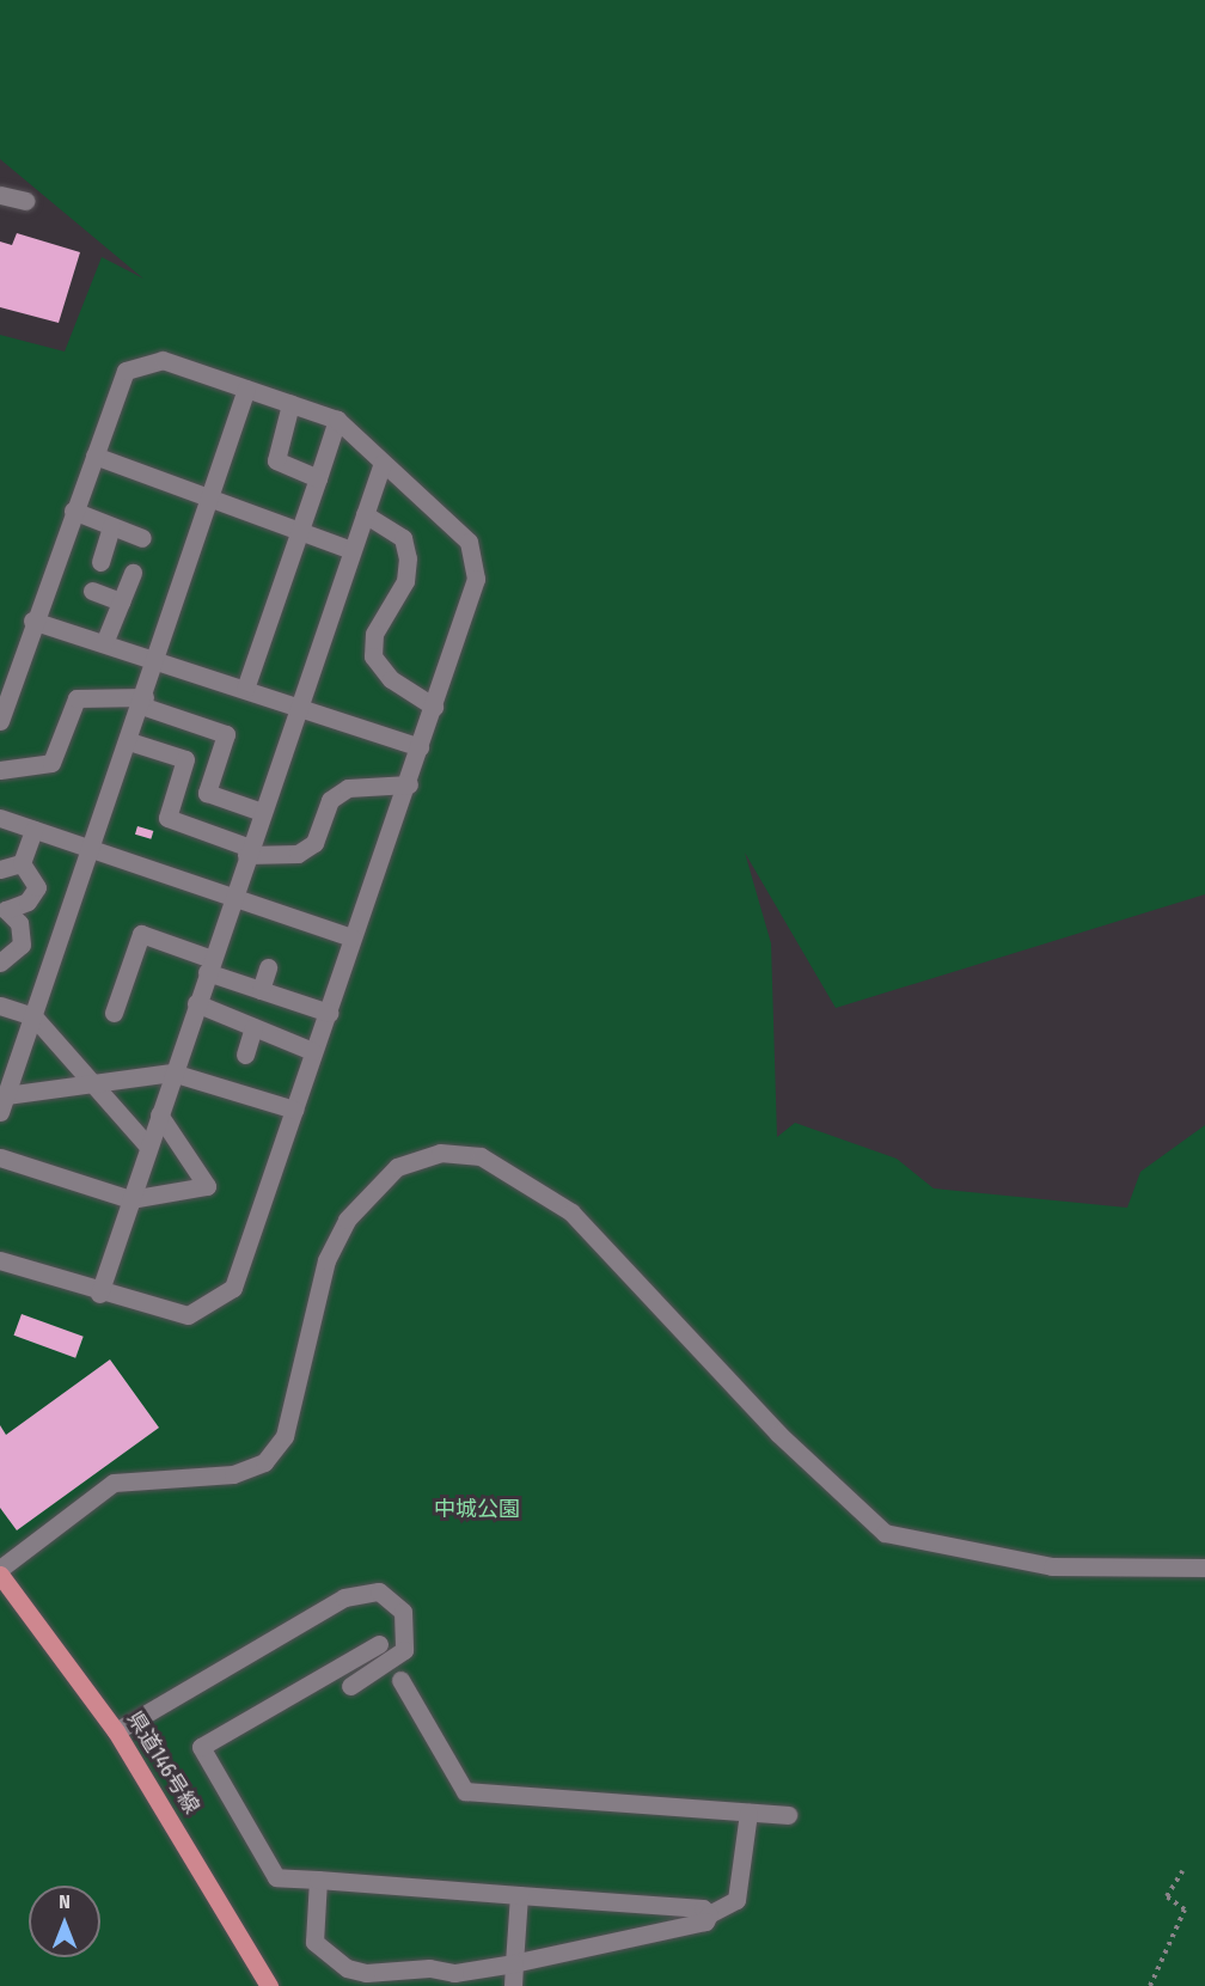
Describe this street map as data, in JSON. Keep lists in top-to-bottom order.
{
  "streets": {
    "main road": ["県道146号線"]
  },
  "parks": ["中城公園"],
  "north": "top"
}
